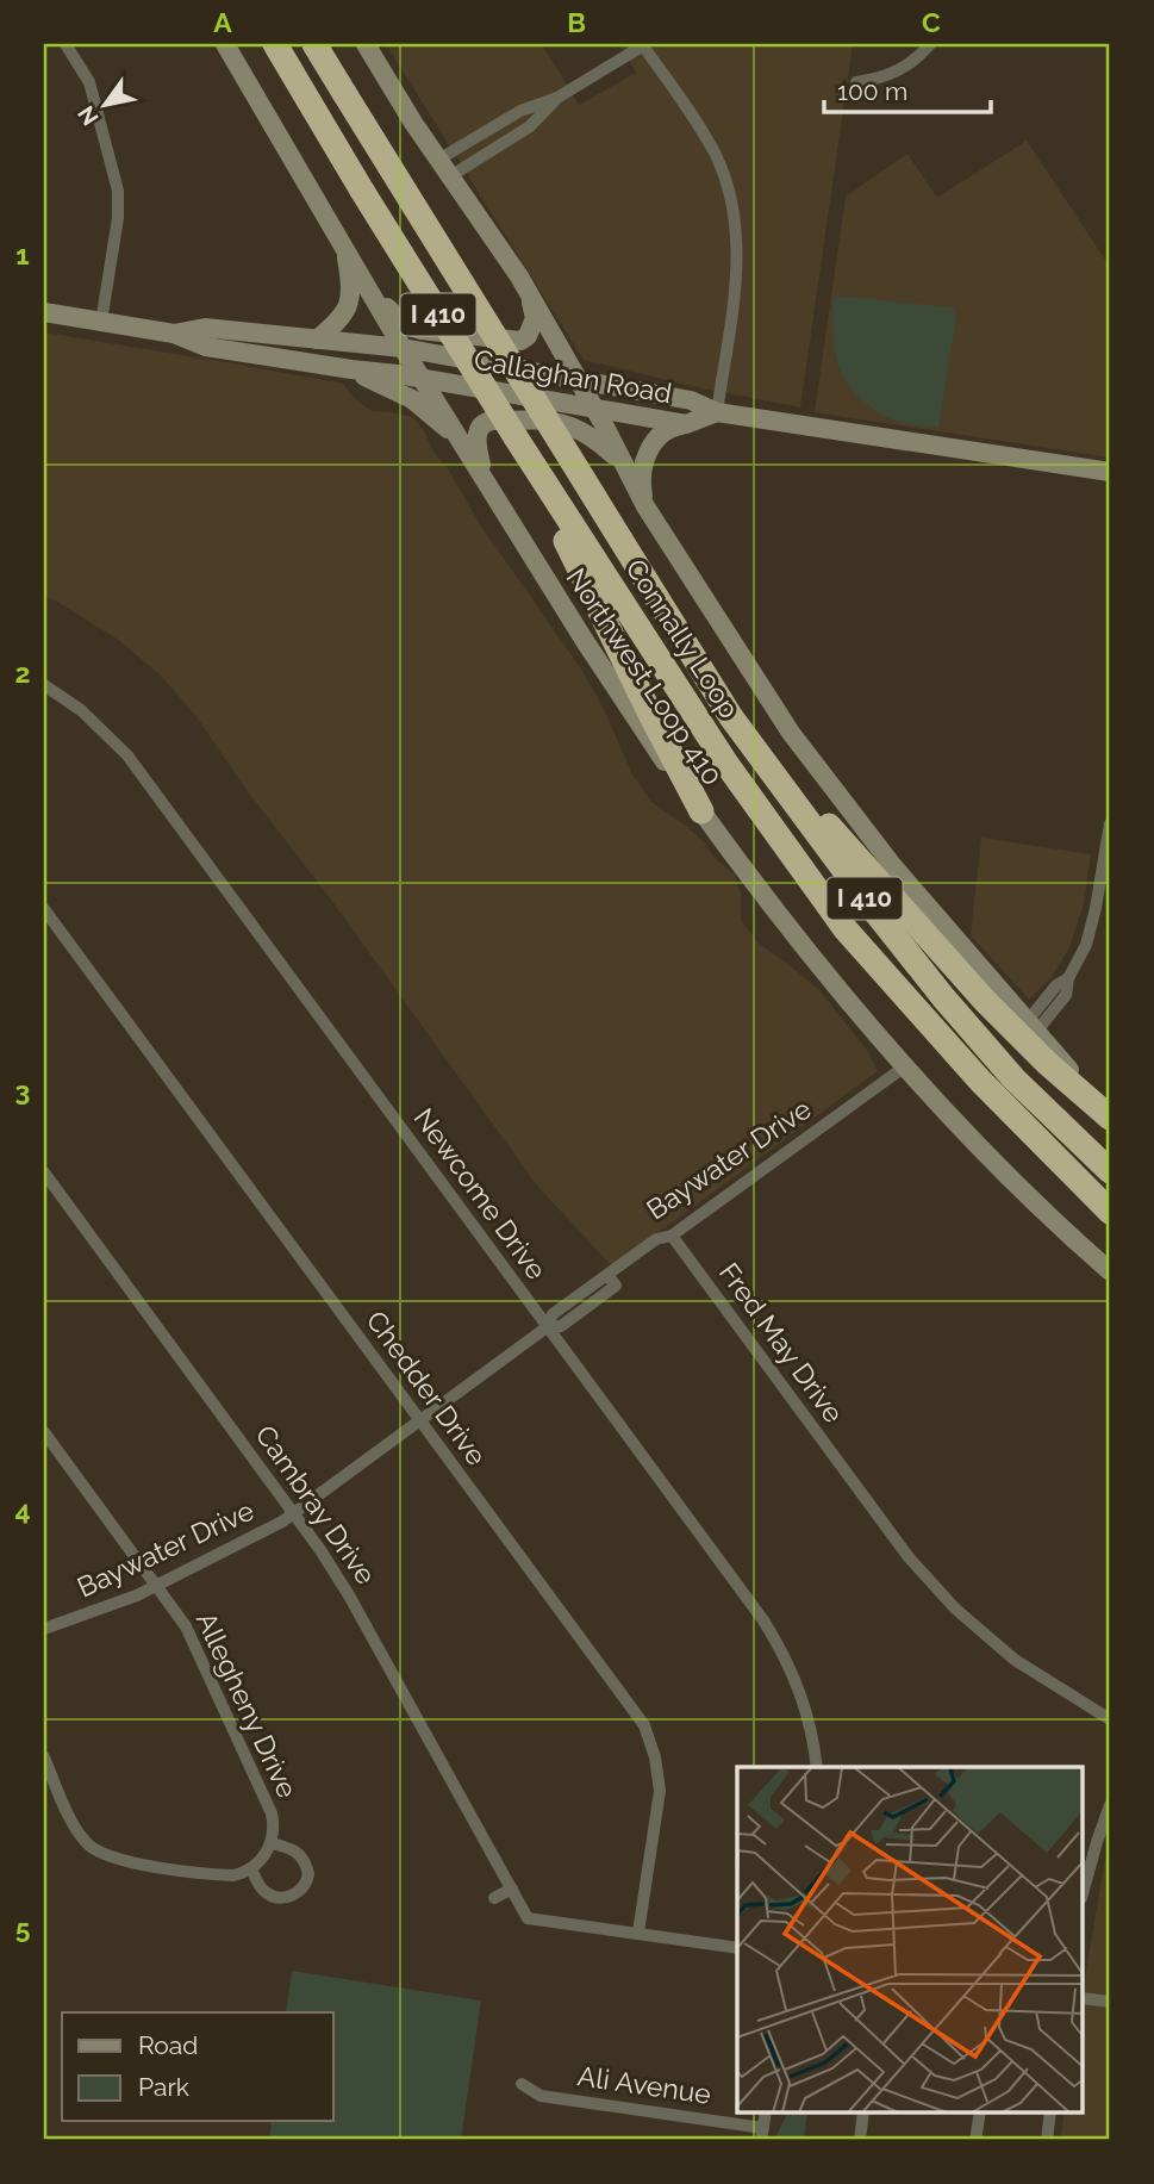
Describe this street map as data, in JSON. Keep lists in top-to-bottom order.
{
  "streets": {
    "highway": ["I 410", "Connally Loop"],
    "main road": ["Callaghan Road", "Northwest Loop 410"],
    "street": [
      "Baywater Drive",
      "Newcome Drive",
      "Fred May Drive",
      "Chedder Drive",
      "Cambray Drive",
      "Allegheny Drive",
      "Ali Avenue"
    ]
  },
  "crossings": [
    ["Callaghan Road", "Northwest Loop 410"],
    ["Northwest Loop 410", "Baywater Drive"],
    ["Baywater Drive", "Newcome Drive"],
    ["Baywater Drive", "Fred May Drive"],
    ["Baywater Drive", "Chedder Drive"],
    ["Baywater Drive", "Cambray Drive"],
    ["Baywater Drive", "Allegheny Drive"],
    ["Chedder Drive", "Cambray Drive"]
  ],
  "legend": ["Road", "Park"],
  "scale_bar": "100 m",
  "north": "bottom left",
  "grid": {
    "columns": ["A", "B", "C"],
    "rows": [
      "1",
      "2",
      "3",
      "4",
      "5"
    ]
  }
}
